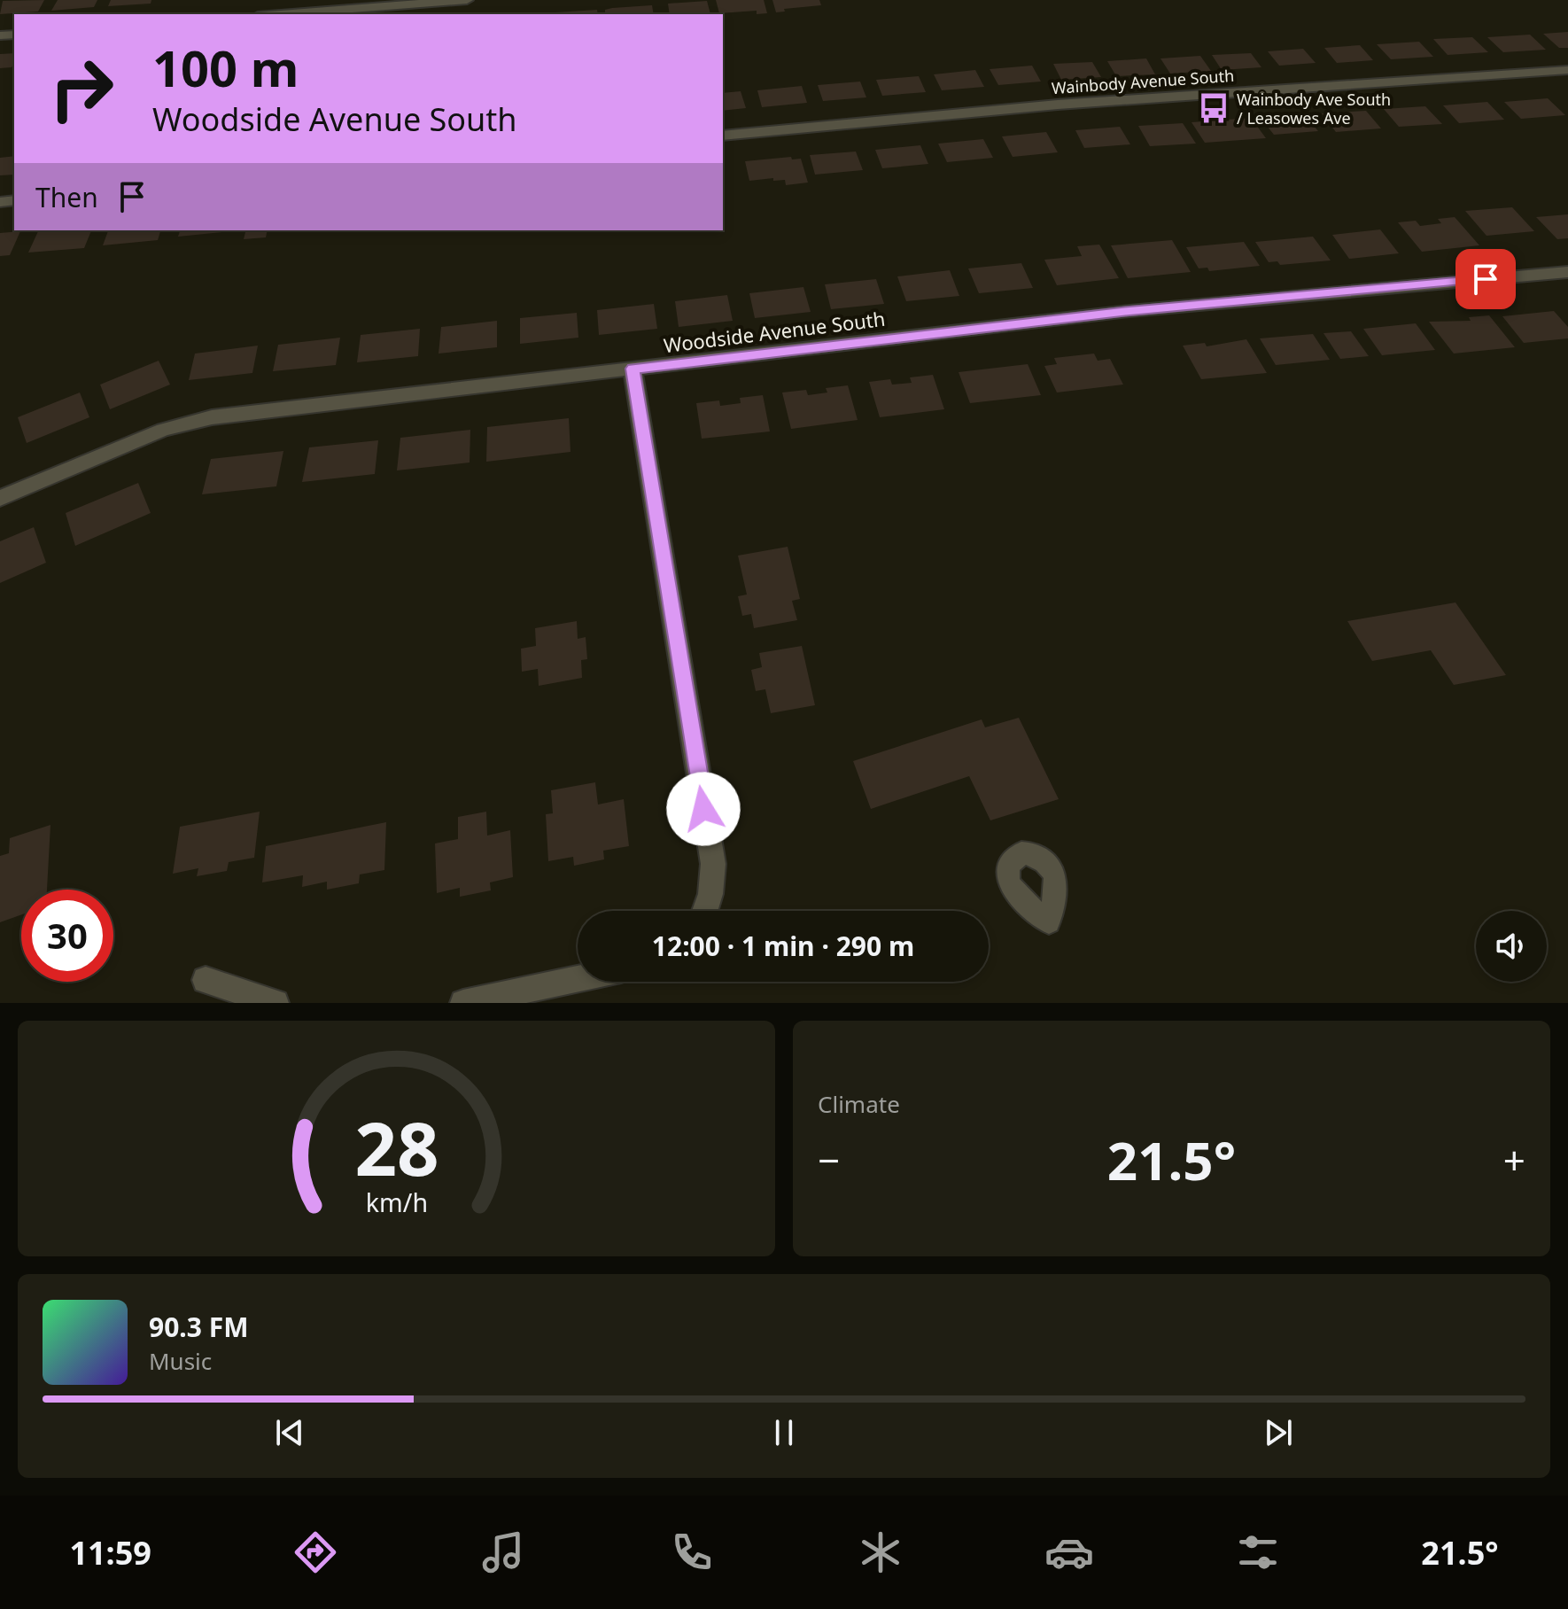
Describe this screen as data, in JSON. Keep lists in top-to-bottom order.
{
  "streets": {
    "street": ["Wainbody Avenue South", "Woodside Avenue South"]
  },
  "places": {
    "bus stop": ["Wainbody Ave South / Leasowes Ave"]
  },
  "page": {
    "turn": ["100 m", "Woodside Avenue South"],
    "then": "Then",
    "limit": "30",
    "trip": "12:00 · 1 min · 290 m",
    "tile": "Climate",
    "heat": ["−", "21.5°", "+"],
    "song": ["90.3 FM", "Music"],
    "tabs": ["11:59", "21.5°"],
    "gauge": ["28", "km/h"]
  }
}
